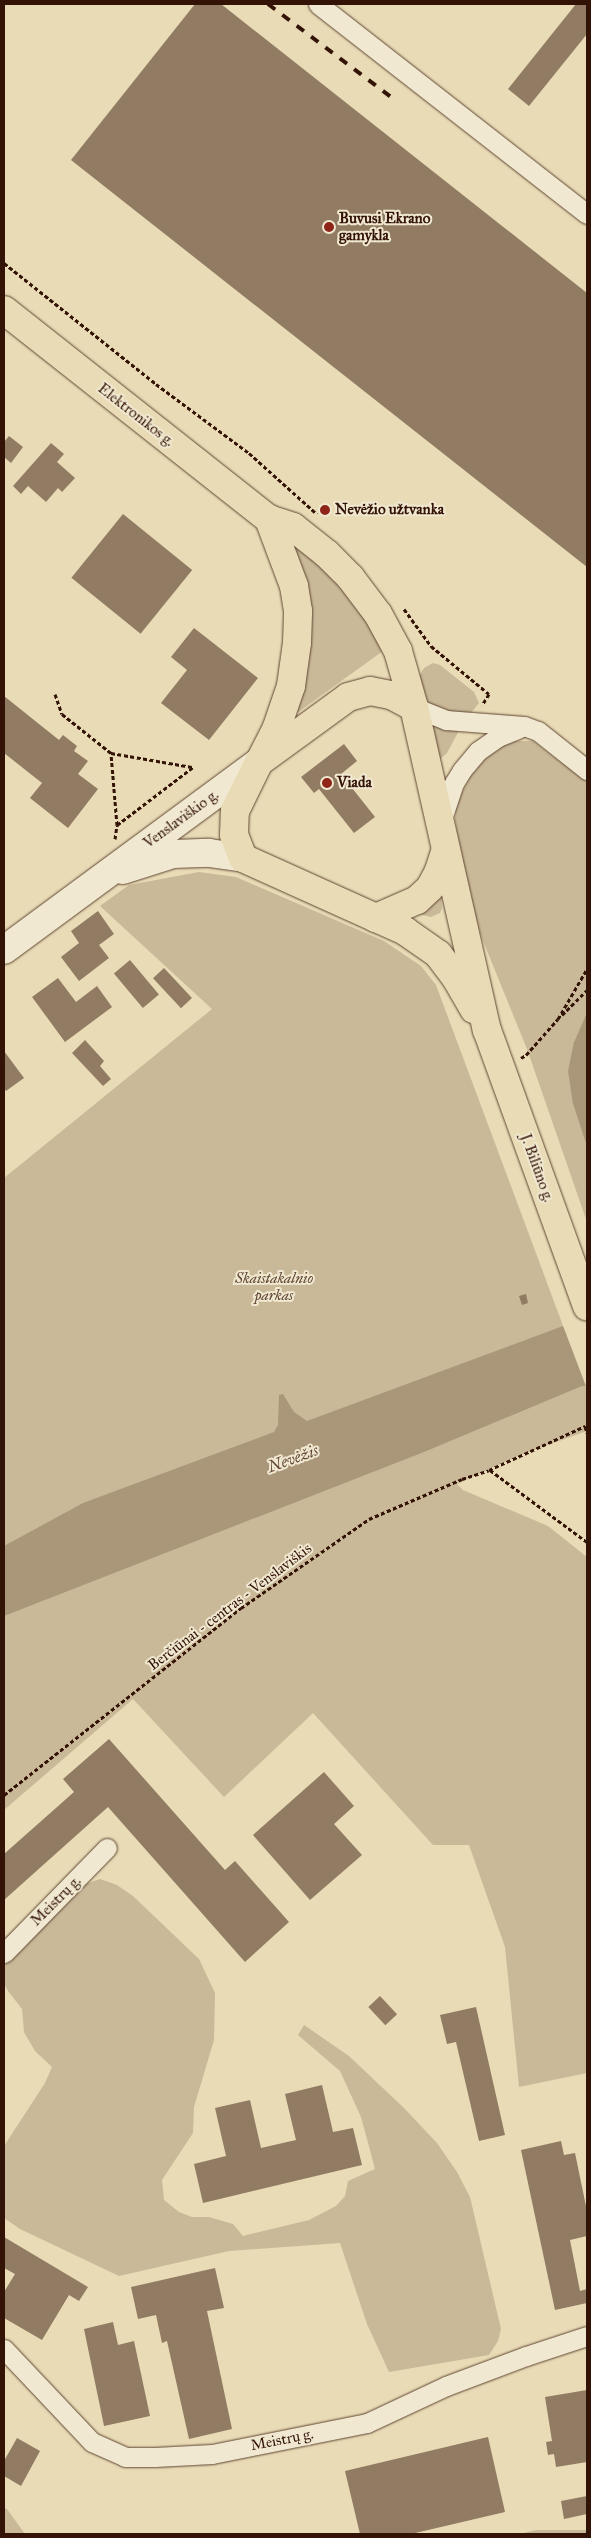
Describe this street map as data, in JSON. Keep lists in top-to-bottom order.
{
  "streets": {
    "main road": ["Elektronikos g.", "Venslaviškio g.", "J. Biliūno g."],
    "street": ["Meistrų g."],
    "path": ["Berčiūnai - centras - Venslaviškis"]
  },
  "crossings": [
    ["Elektronikos g.", "J. Biliūno g."],
    ["Venslaviškio g.", "J. Biliūno g."]
  ],
  "water": ["Nevėžis"],
  "parks": ["Skaistakalnio parkas"],
  "places": ["Buvusi Ekrano gamykla", "Nevėžio užtvanka", "Viada"]
}
